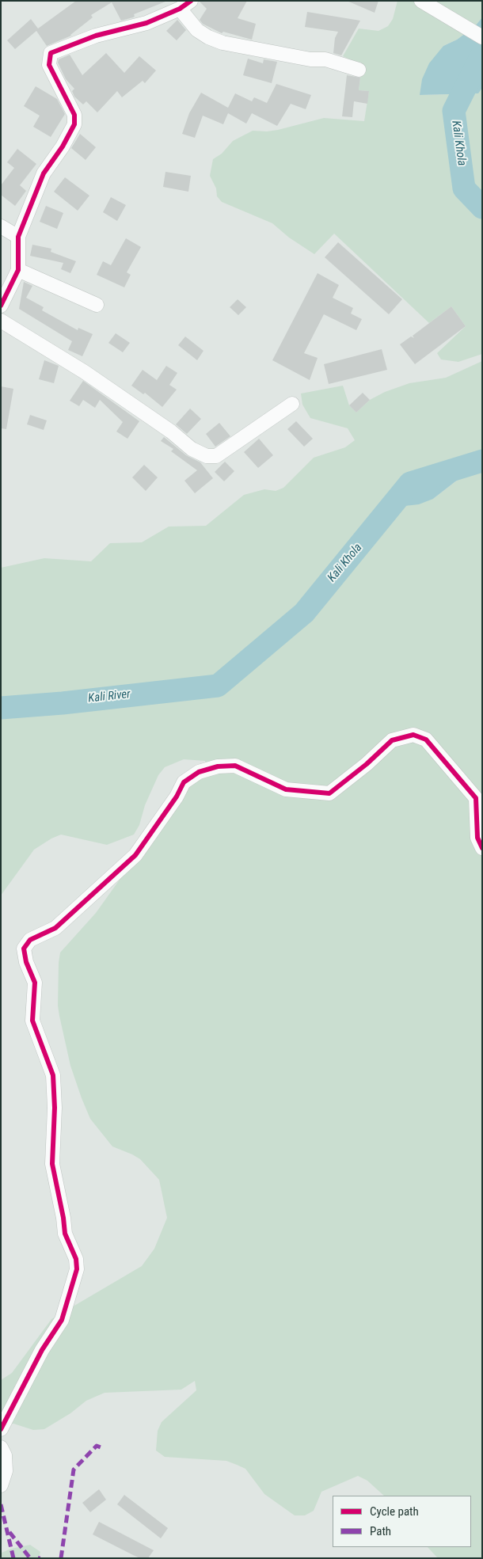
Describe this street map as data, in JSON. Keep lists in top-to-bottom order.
{
  "water": ["Kali Khola", "Kali River"],
  "legend": ["Cycle path", "Path"]
}
